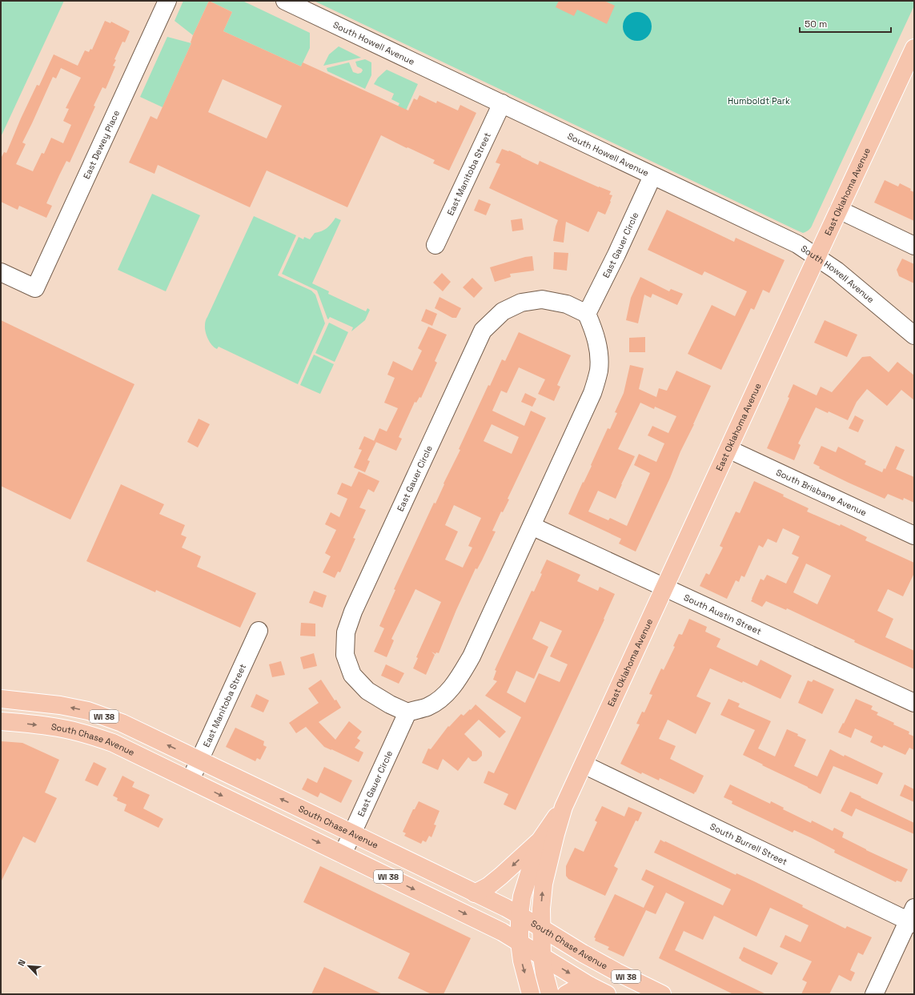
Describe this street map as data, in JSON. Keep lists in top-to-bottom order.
{
  "streets": {
    "main road": ["East Oklahoma Avenue", "WI 38", "South Chase Avenue"],
    "street": [
      "South Howell Avenue",
      "East Dewey Place",
      "East Manitoba Street",
      "East Gauer Circle",
      "South Brisbane Avenue",
      "South Austin Street",
      "South Burrell Street"
    ]
  },
  "crossings": [
    ["South Howell Avenue", "East Manitoba Street"],
    ["South Howell Avenue", "East Oklahoma Avenue"],
    ["South Howell Avenue", "East Gauer Circle"],
    ["East Manitoba Street", "South Chase Avenue"],
    ["East Oklahoma Avenue", "South Brisbane Avenue"],
    ["East Oklahoma Avenue", "South Austin Street"],
    ["East Oklahoma Avenue", "South Chase Avenue"],
    ["East Oklahoma Avenue", "South Burrell Street"],
    ["East Gauer Circle", "South Chase Avenue"]
  ],
  "parks": ["Humboldt Park"],
  "scale_bar": "50 m",
  "north": "top left"
}
